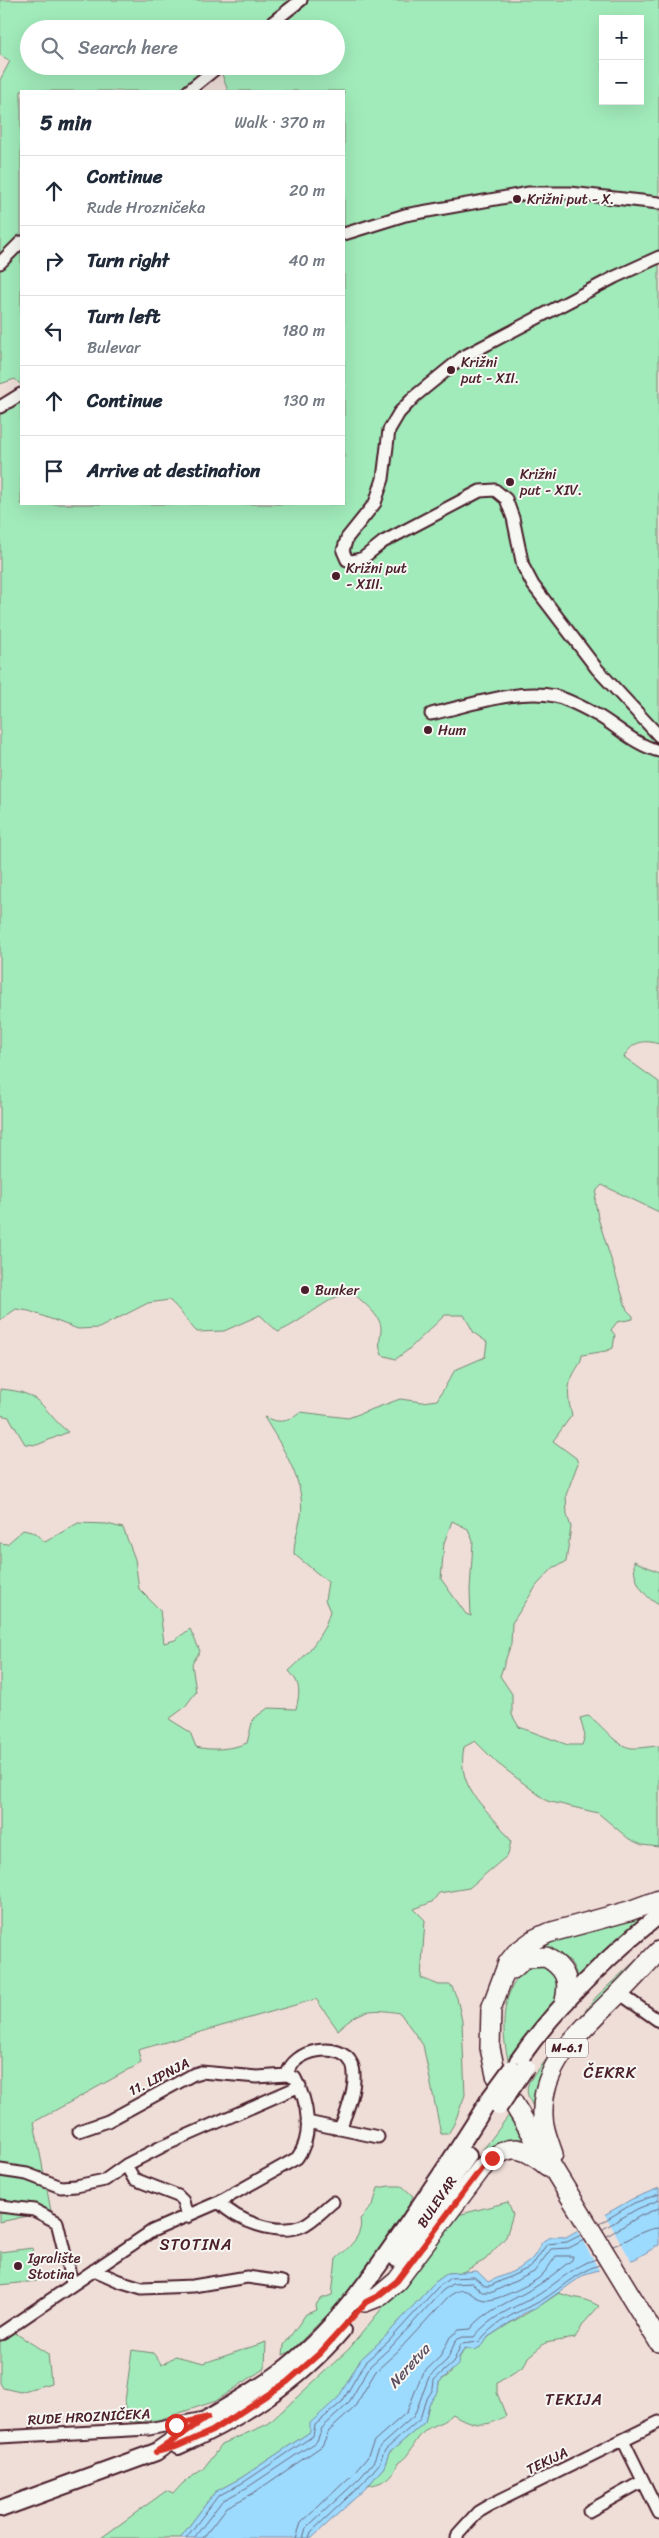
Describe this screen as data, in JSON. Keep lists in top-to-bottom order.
{
  "streets": {
    "main road": ["M-6.1", "BULEVAR"],
    "street": ["11. LIPNJA", "RUDE HROZNIČEKA", "TEKIJA"]
  },
  "districts": ["ČEKRK", "STOTINA", "TEKIJA"],
  "water": ["Neretva"],
  "places": [
    "Križni put - X.",
    "Križni put - XII.",
    "Križni put - XIV.",
    "Križni put - XIII.",
    "Hum",
    "Bunker",
    "Igralište Stotina"
  ],
  "page": {
    "map_buttons": ["+", "−"],
    "search": "Search here",
    "heading": ["5 min", "Walk · 370 m"],
    "list": [
      ["Continue", "Rude Hrozničeka", "20 m"],
      ["Turn right", "40 m"],
      ["Turn left", "Bulevar", "180 m"],
      ["Continue", "130 m"],
      "Arrive at destination"
    ]
  }
}
